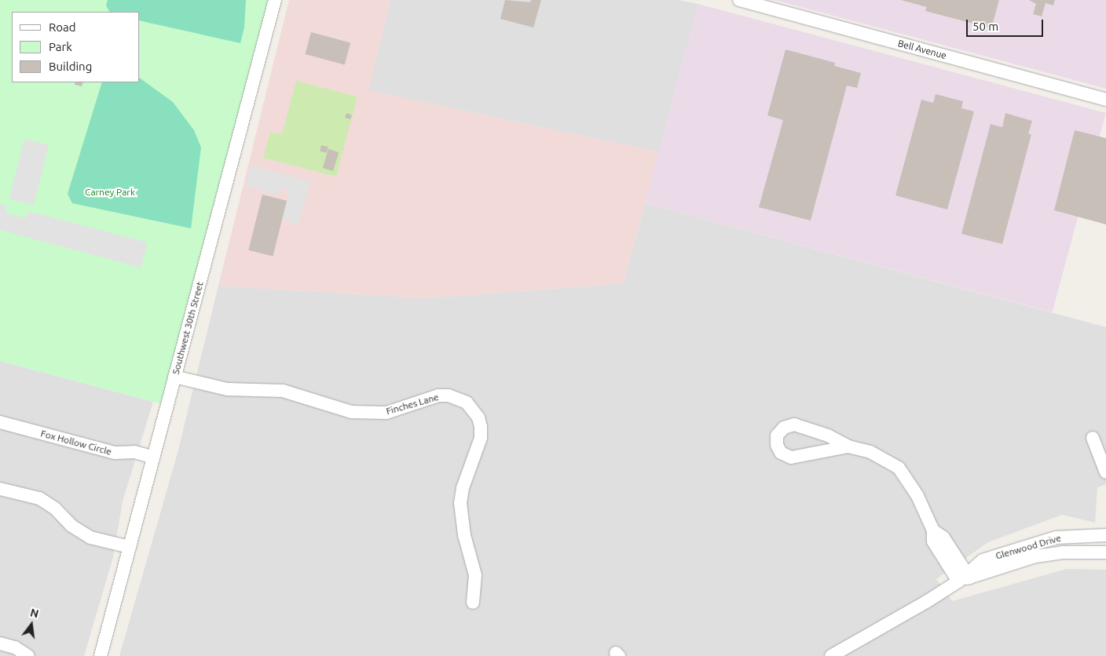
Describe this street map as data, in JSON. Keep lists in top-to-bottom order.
{
  "streets": {
    "street": [
      "Bell Avenue",
      "Southwest 30th Street",
      "Finches Lane",
      "Fox Hollow Circle",
      "Glenwood Drive"
    ]
  },
  "crossings": [
    ["Southwest 30th Street", "Finches Lane"],
    ["Southwest 30th Street", "Fox Hollow Circle"]
  ],
  "parks": ["Carney Park"],
  "legend": ["Road", "Park", "Building"],
  "scale_bar": "50 m",
  "north": "top"
}
